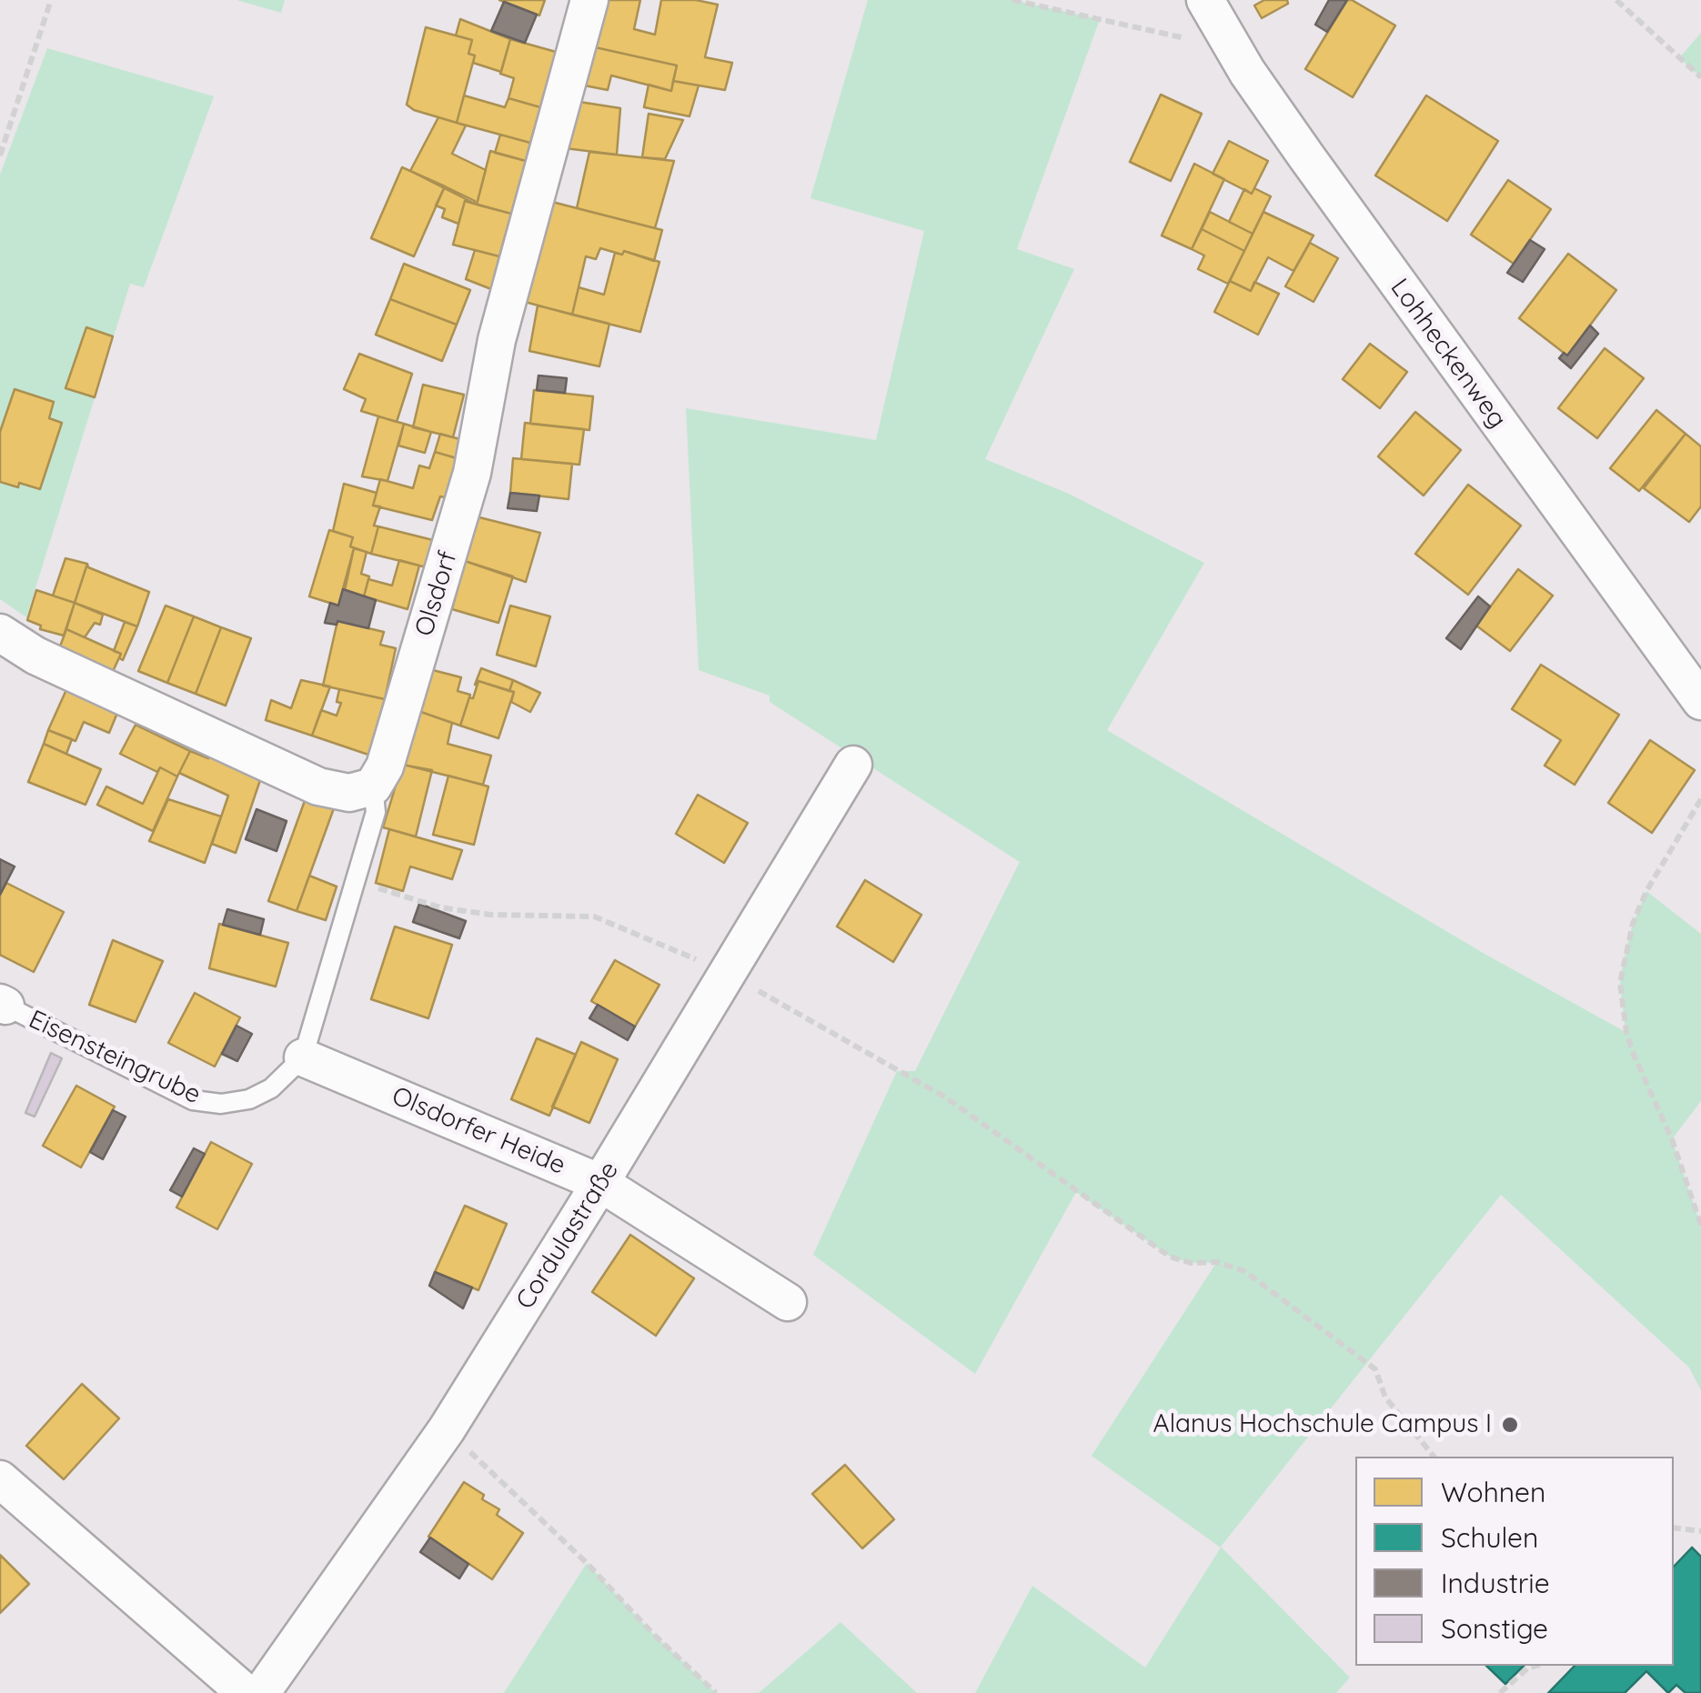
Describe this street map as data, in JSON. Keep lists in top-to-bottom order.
{
  "streets": {
    "street": [
      "Lohheckenweg",
      "Olsdorf",
      "Olsdorfer Heide",
      "Cordulastraße"
    ],
    "lane": ["Eisensteingrube"]
  },
  "crossings": [
    ["Eisensteingrube", "Olsdorfer Heide"],
    ["Olsdorfer Heide", "Cordulastraße"]
  ],
  "places": ["Alanus Hochschule Campus I"],
  "legend": [
    "Wohnen",
    "Schulen",
    "Industrie",
    "Sonstige"
  ]
}
